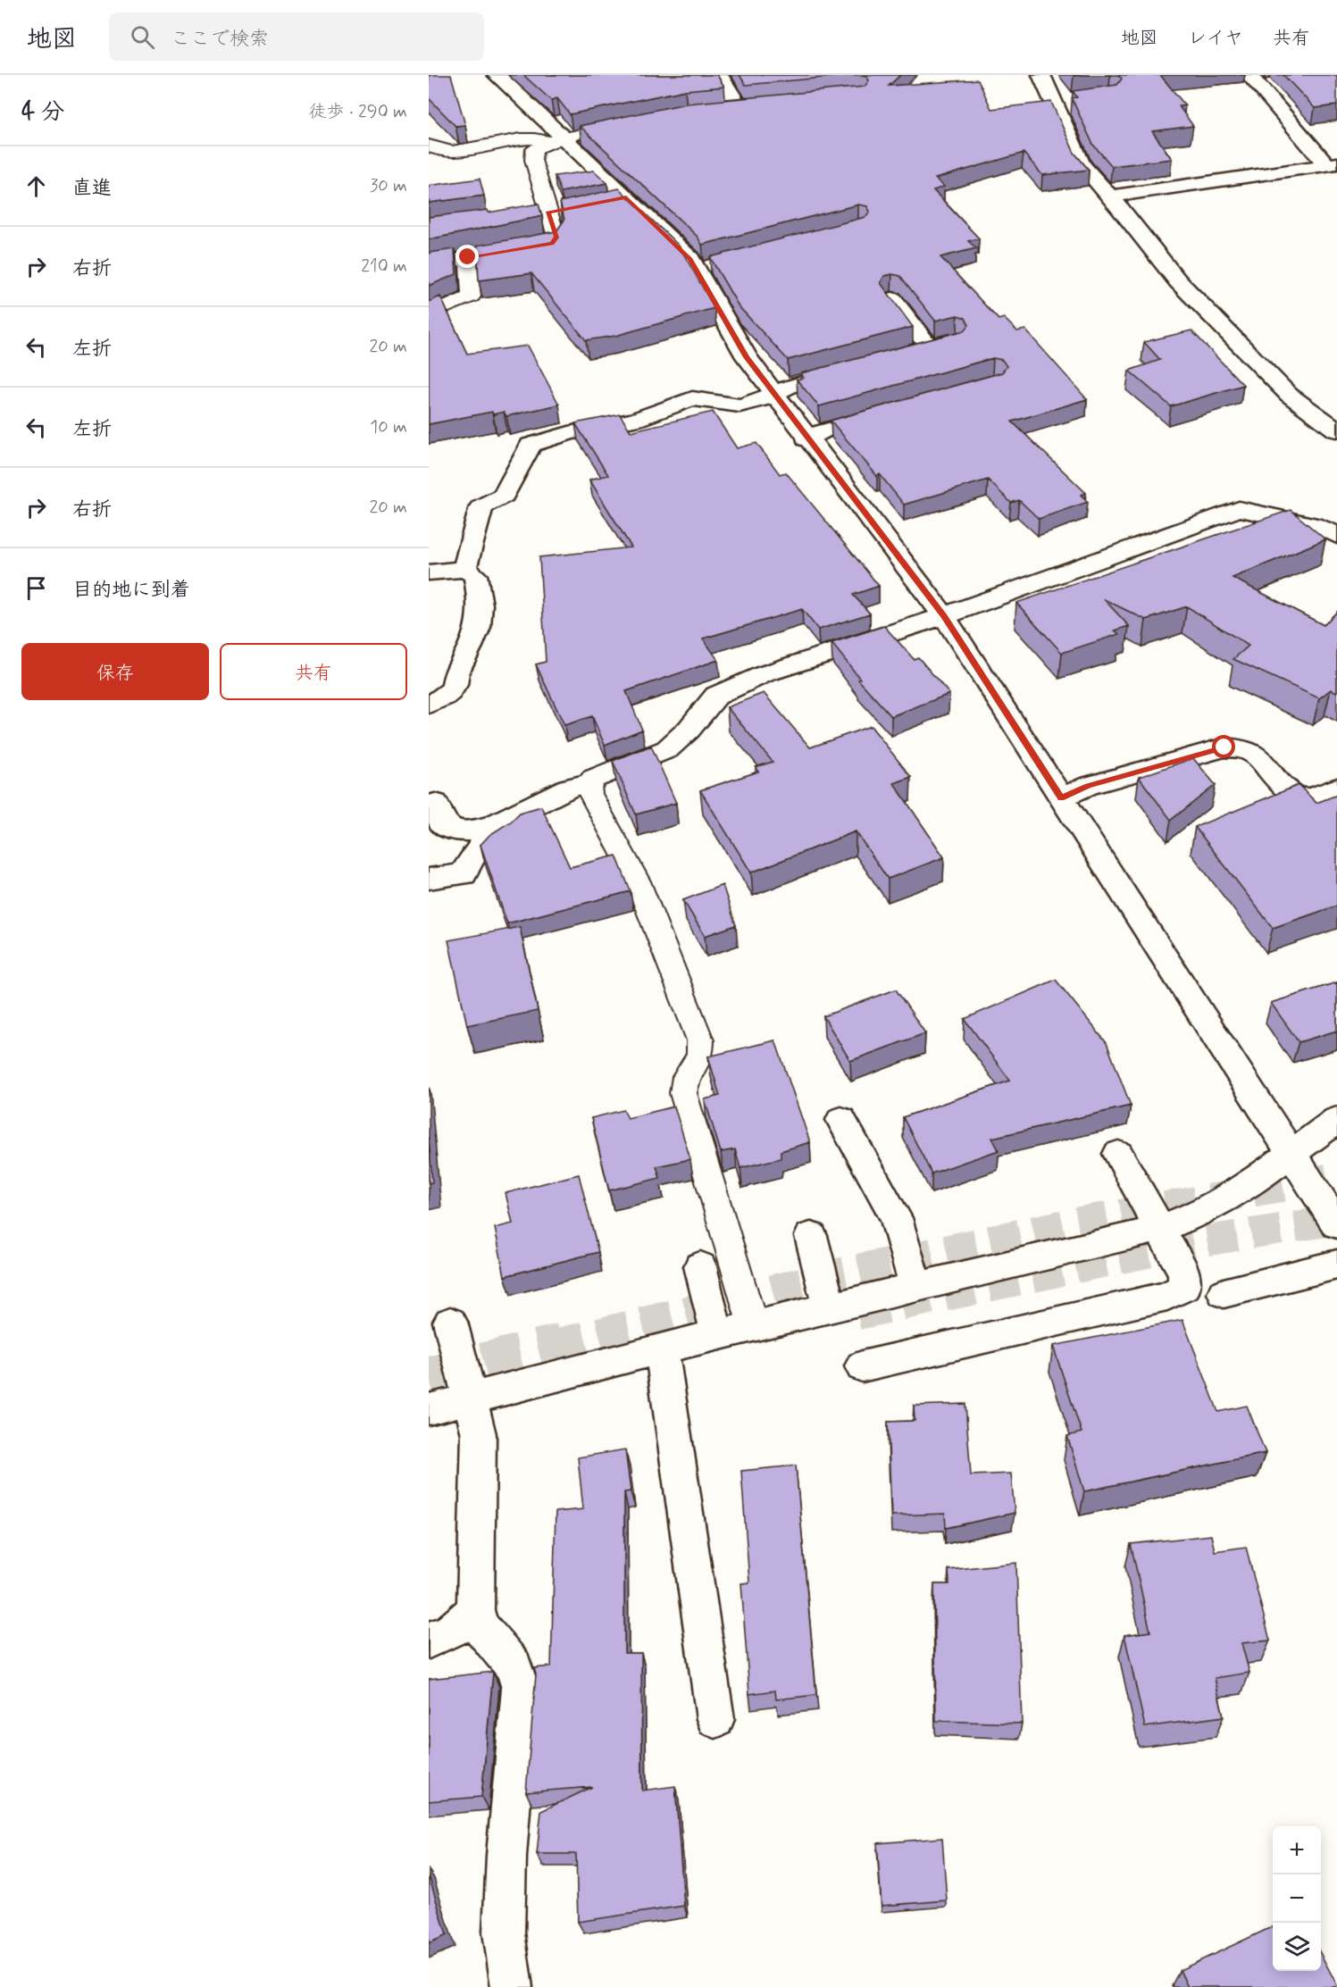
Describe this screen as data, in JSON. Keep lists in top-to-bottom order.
{
  "page": {
    "header": "地図",
    "search": "ここで検索",
    "nav": ["地図", "レイヤ", "共有"],
    "heading": ["4 分", "徒歩 · 290 m"],
    "list": [
      ["直進", "30 m"],
      ["右折", "210 m"],
      ["左折", "20 m"],
      ["左折", "10 m"],
      ["右折", "20 m"],
      "目的地に到着"
    ],
    "buttons": ["保存", "共有"],
    "map_buttons": ["+", "−"]
  }
}
